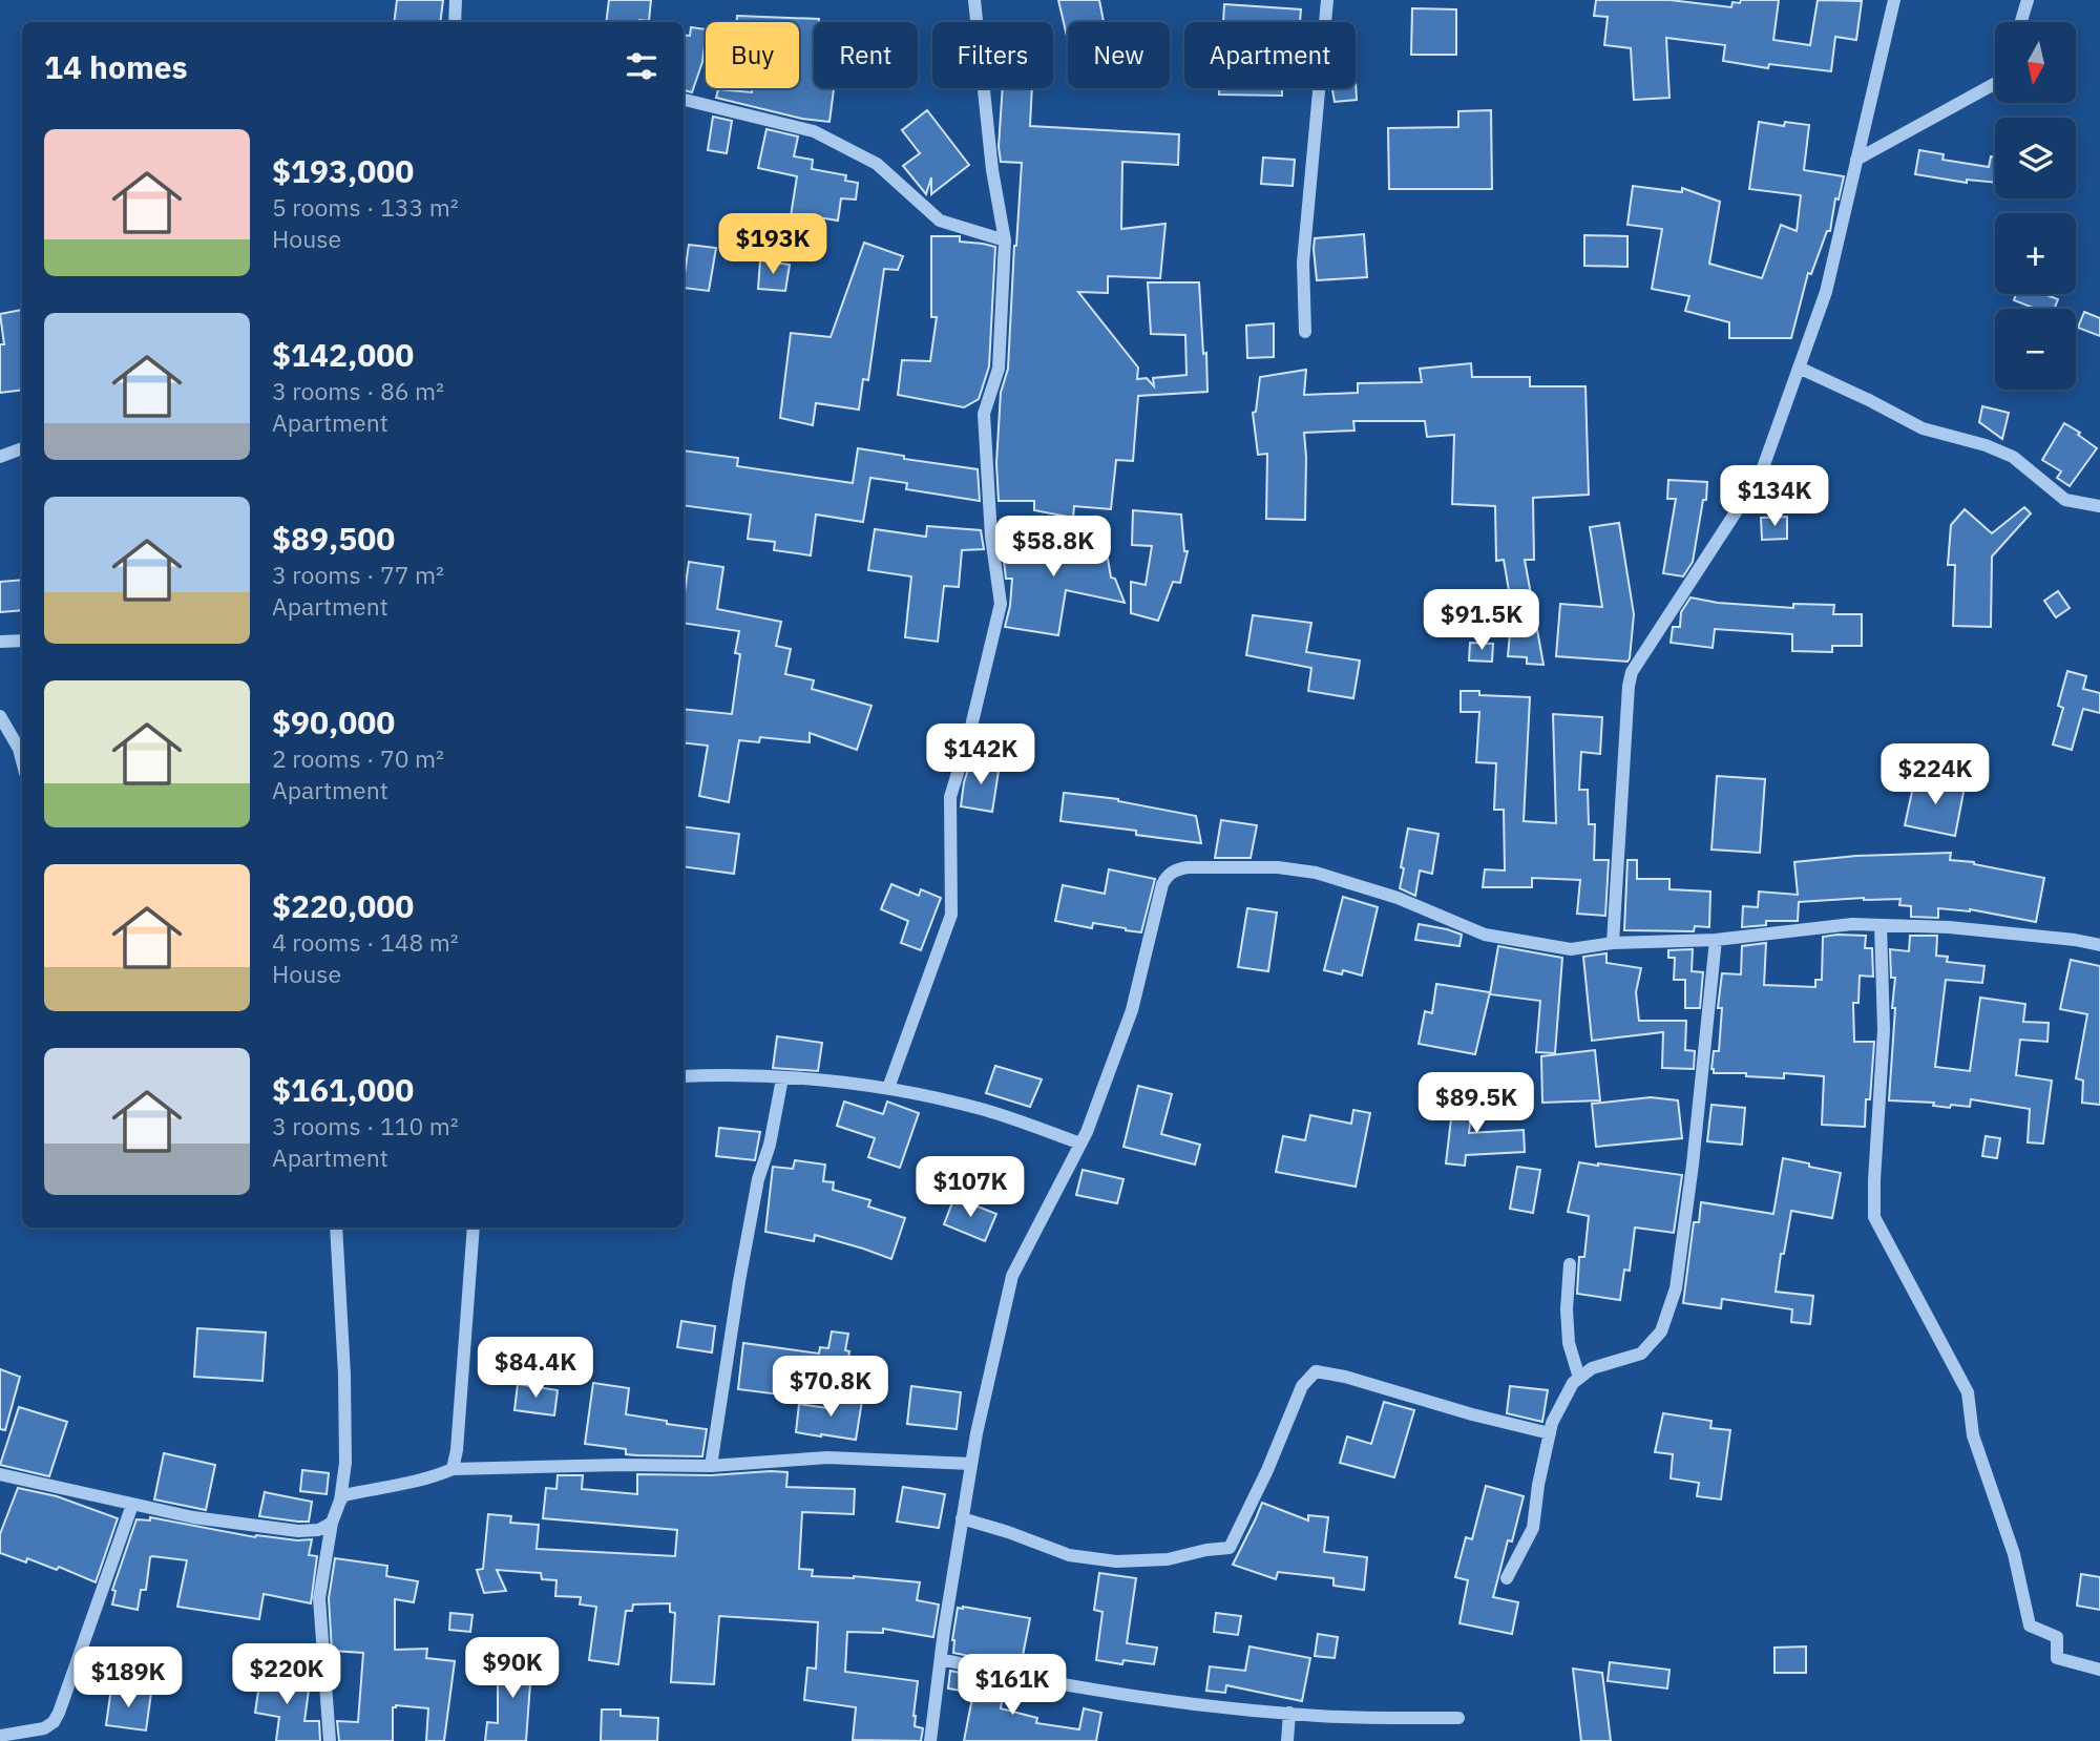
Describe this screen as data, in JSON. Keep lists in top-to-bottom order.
{
  "north": "bottom",
  "page": {
    "map_buttons": ["+", "−"],
    "chip": [
      "Buy",
      "Rent",
      "Filters",
      "New",
      "Apartment"
    ],
    "heading": "14 homes",
    "list": [
      {
        "name": "$193,000",
        "note": "5 rooms · 133 m² · House"
      },
      {
        "name": "$142,000",
        "note": "3 rooms · 86 m² · Apartment"
      },
      {
        "name": "$89,500",
        "note": "3 rooms · 77 m² · Apartment"
      },
      {
        "name": "$90,000",
        "note": "2 rooms · 70 m² · Apartment"
      },
      {
        "name": "$220,000",
        "note": "4 rooms · 148 m² · House"
      },
      {
        "name": "$161,000",
        "note": "3 rooms · 110 m² · Apartment"
      }
    ],
    "price": [
      "$193K",
      "$134K",
      "$58.8K",
      "$91.5K",
      "$142K",
      "$224K",
      "$89.5K",
      "$107K",
      "$84.4K",
      "$70.8K",
      "$90K",
      "$220K",
      "$189K",
      "$161K"
    ]
  }
}
